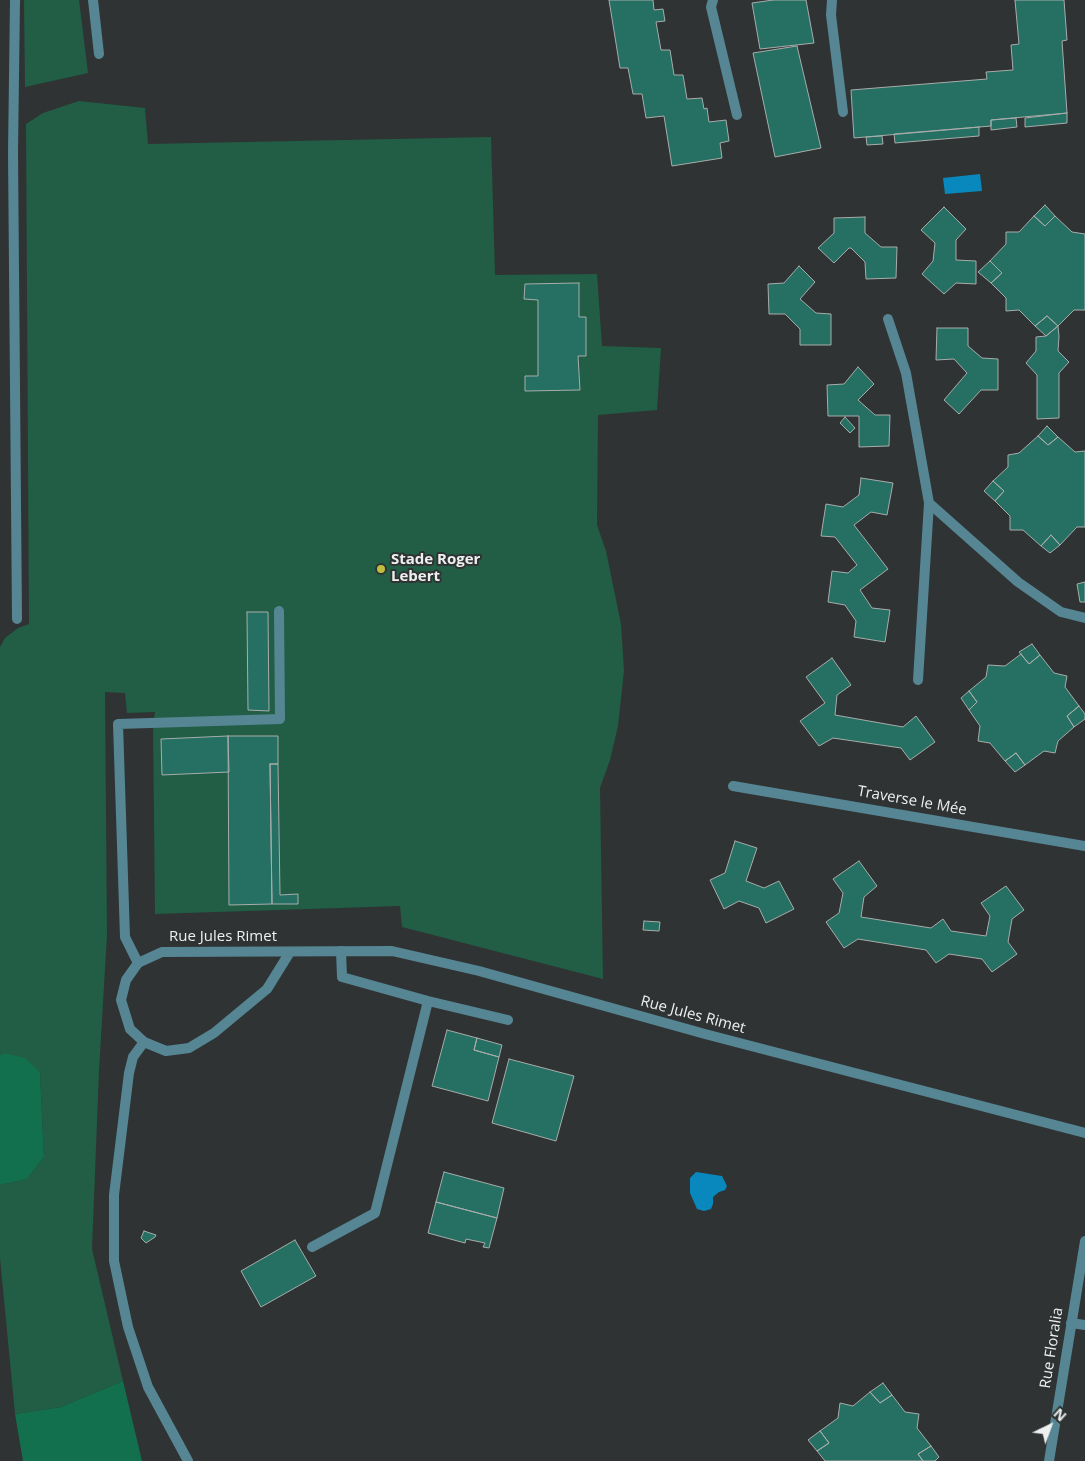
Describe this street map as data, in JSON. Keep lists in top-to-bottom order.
{
  "streets": {
    "street": ["Traverse le Mée", "Rue Jules Rimet", "Rue Floralia"]
  },
  "places": ["Stade Roger Lebert"],
  "north": "top right"
}
